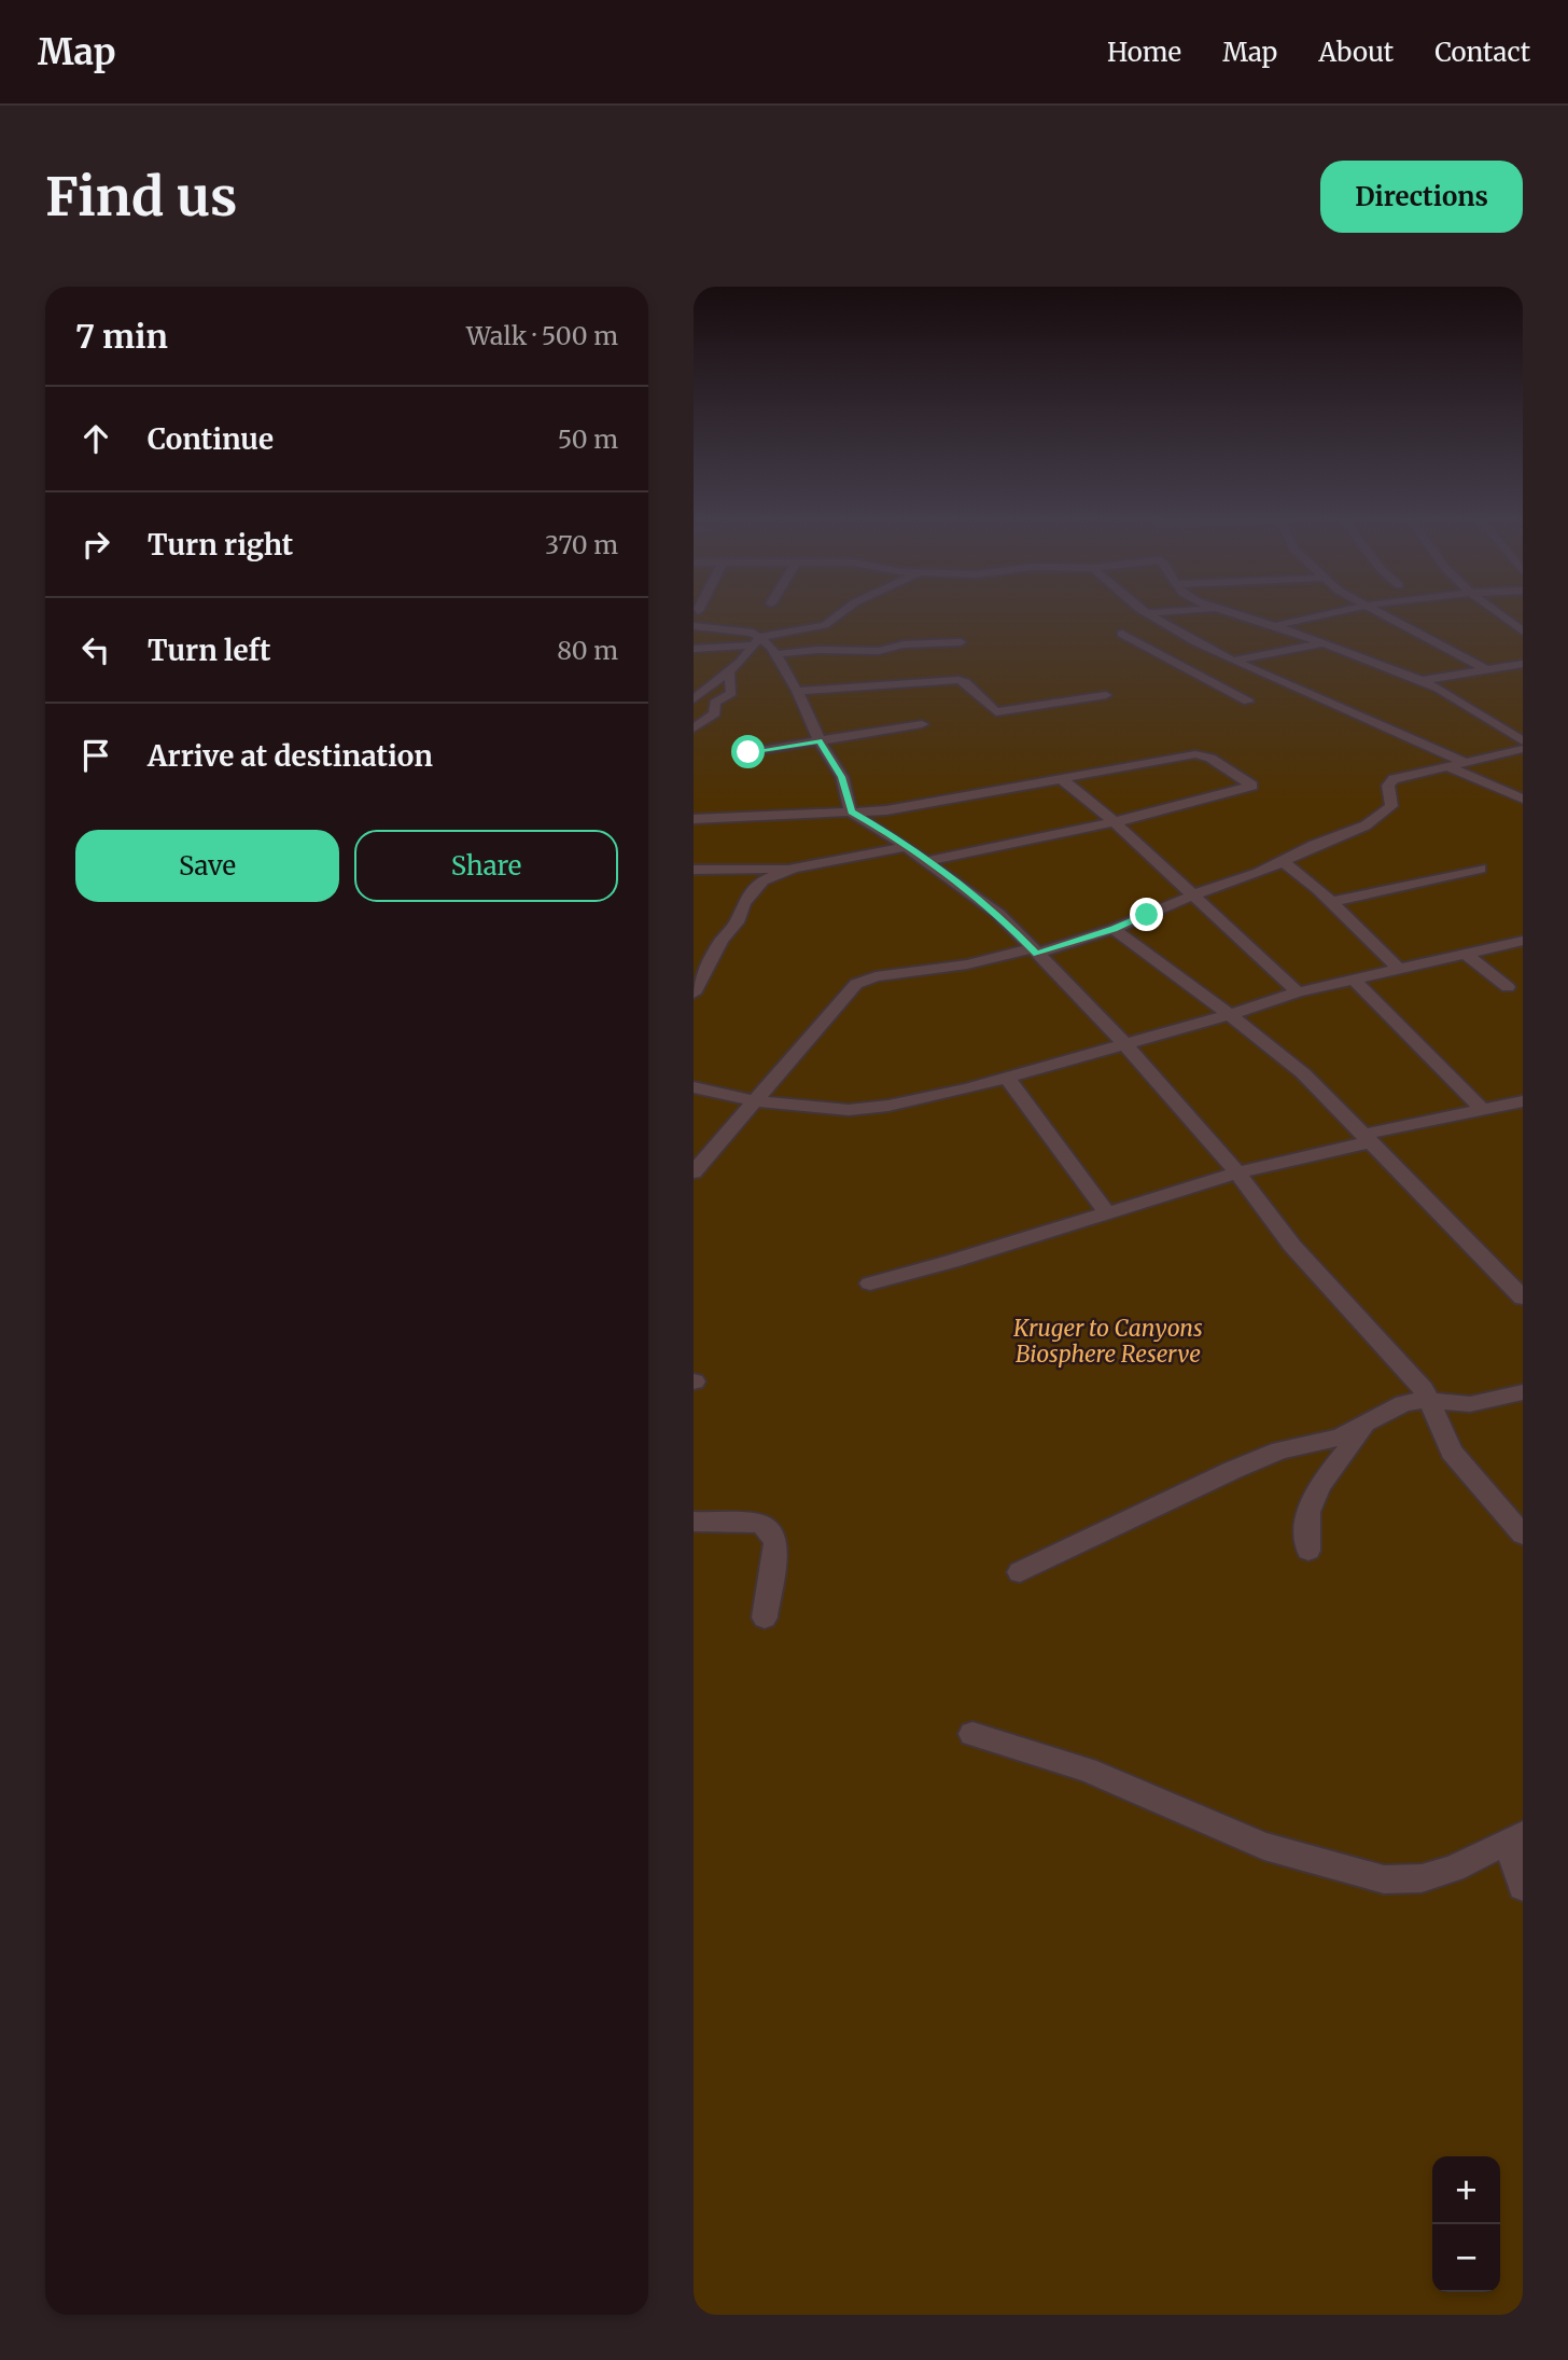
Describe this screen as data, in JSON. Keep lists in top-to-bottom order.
{
  "parks": ["Kruger to Canyons Biosphere Reserve"],
  "page": {
    "header": "Map",
    "nav": [
      "Home",
      "Map",
      "About",
      "Contact"
    ],
    "buttons": [
      "Directions",
      ["Save", "Share"]
    ],
    "title": "Find us",
    "heading": ["7 min", "Walk · 500 m"],
    "list": [
      ["Continue", "50 m"],
      ["Turn right", "370 m"],
      ["Turn left", "80 m"],
      "Arrive at destination"
    ],
    "map_buttons": ["+", "−"]
  }
}
